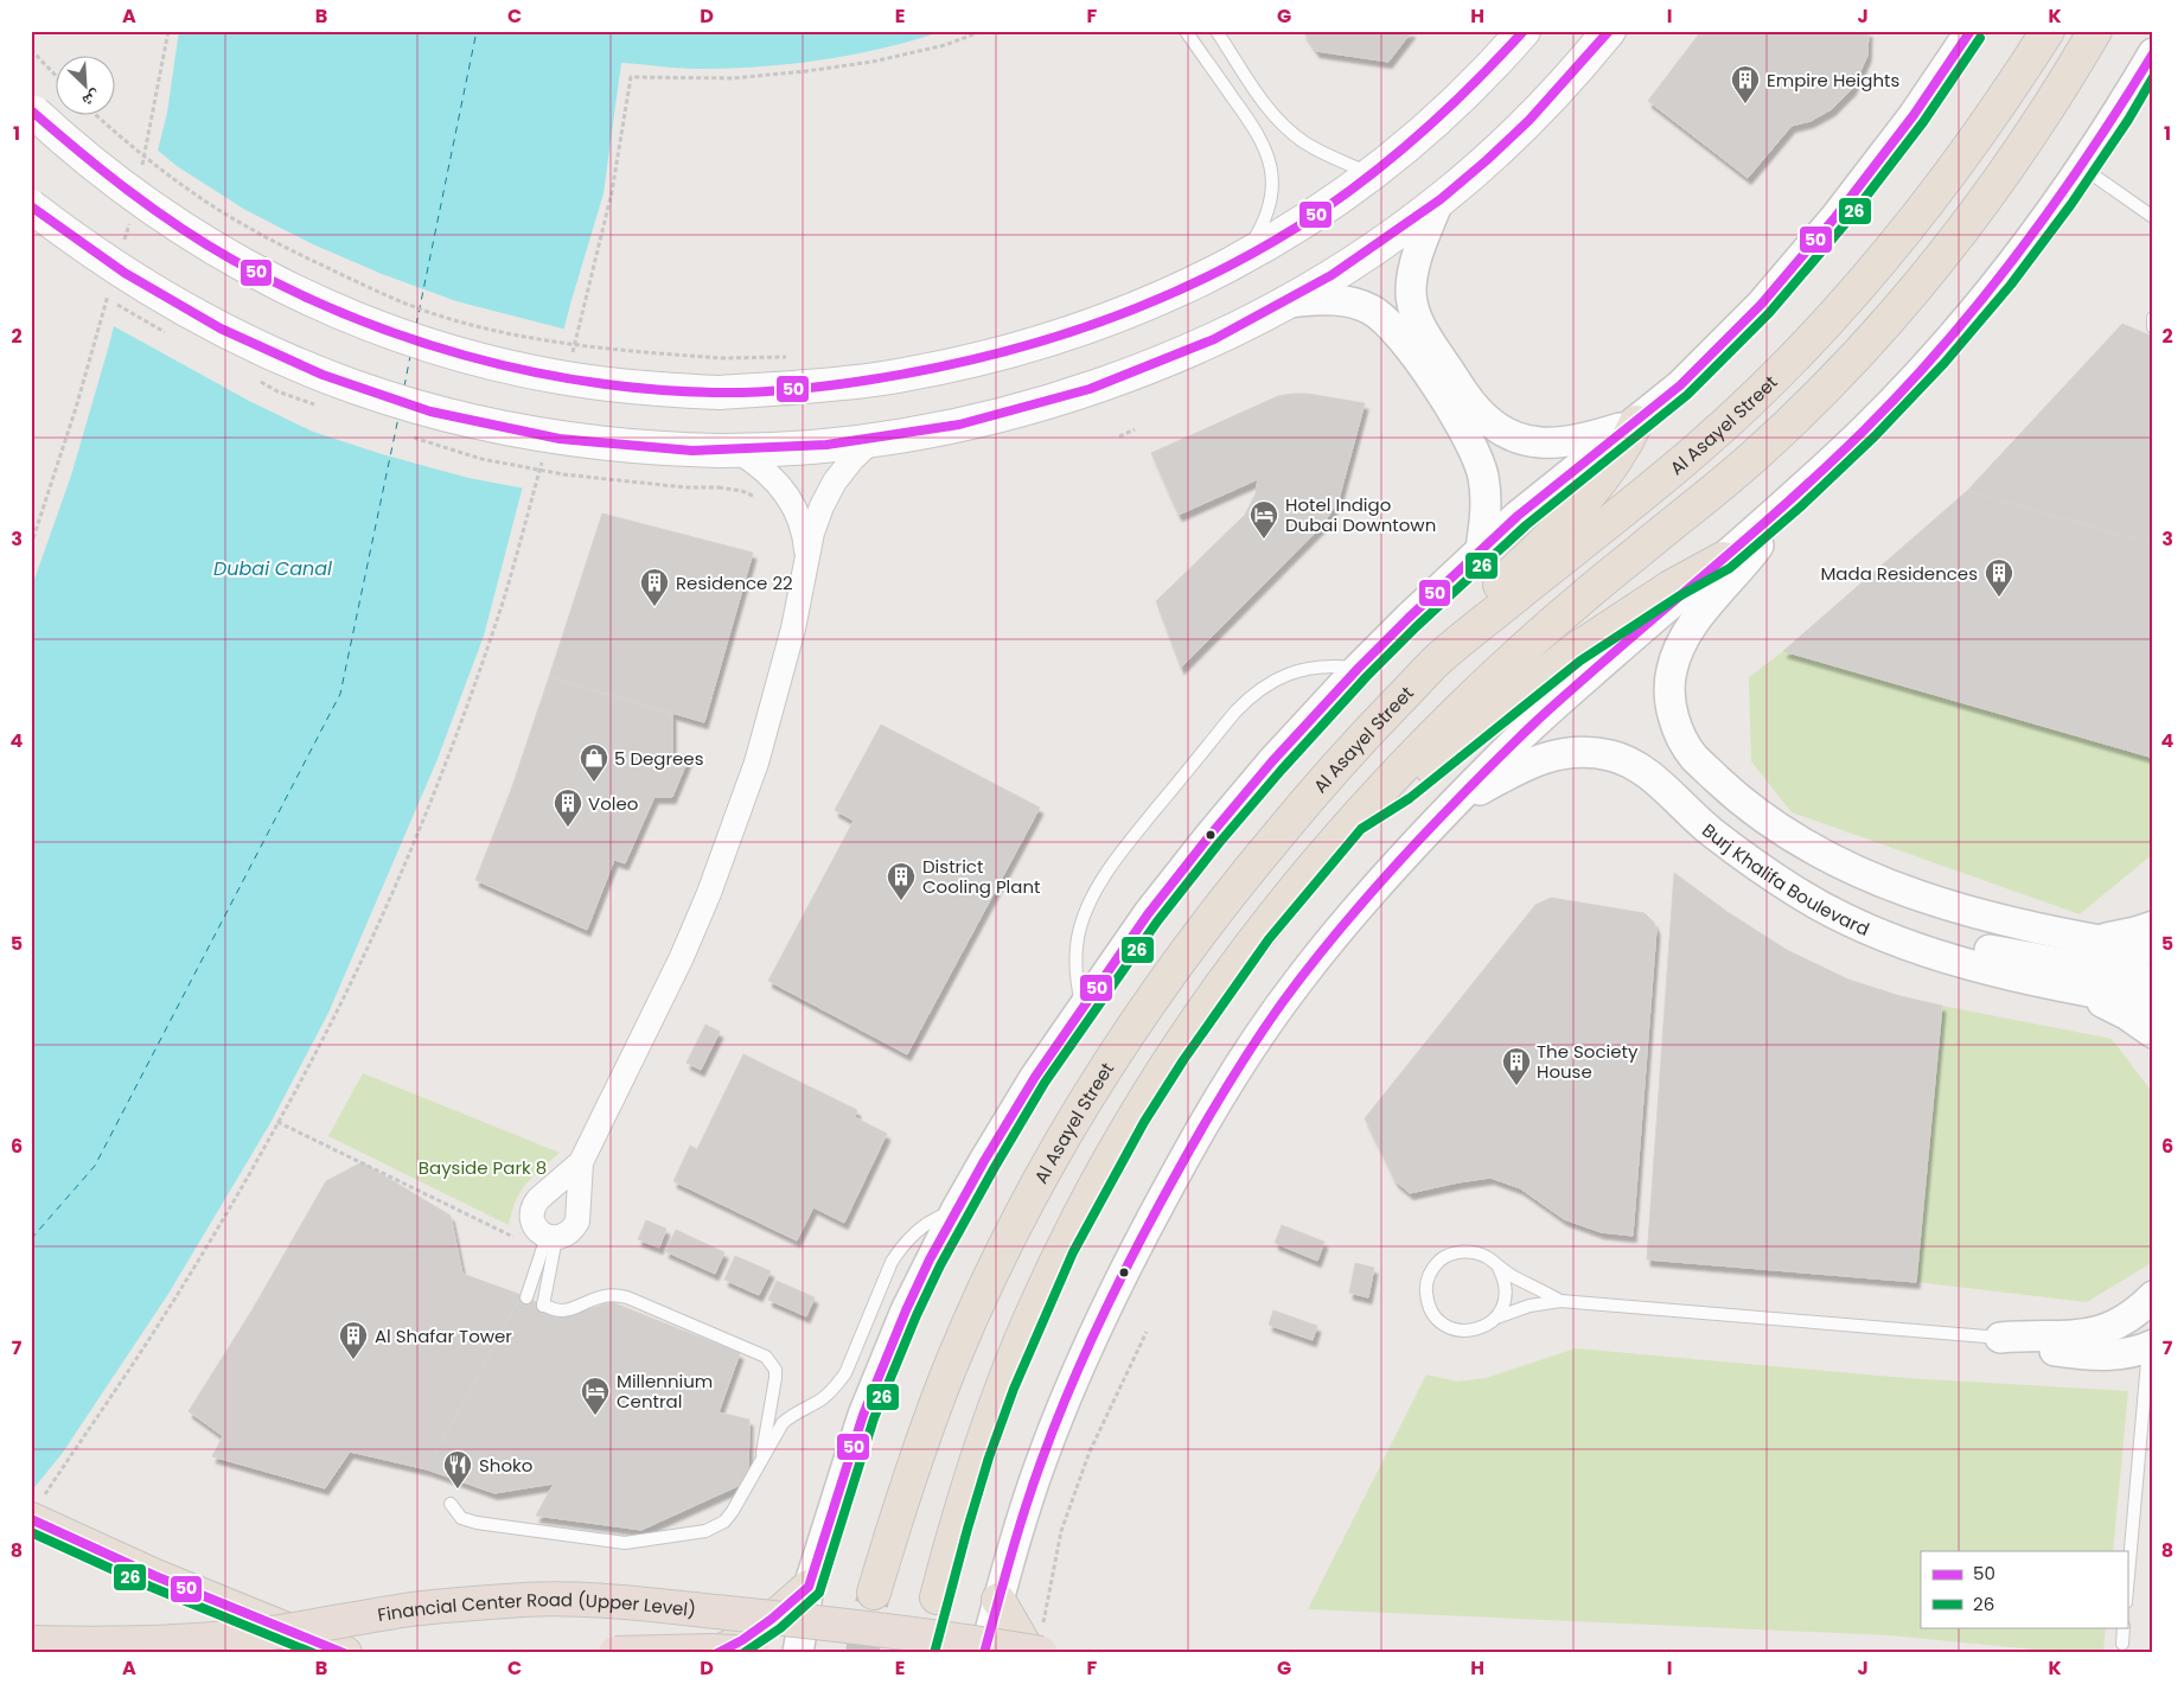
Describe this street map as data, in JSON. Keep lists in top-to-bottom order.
{
  "streets": {
    "highway": ["Financial Center Road (Upper Level)"],
    "main road": ["Al Asayel Street"],
    "street": ["Burj Khalifa Boulevard"]
  },
  "water": ["Dubai Canal"],
  "parks": ["Bayside Park 8"],
  "places": {
    "building": [
      "Empire Heights",
      "Mada Residences",
      "Residence 22",
      "Voleo",
      "District Cooling Plant",
      "The Society House",
      "Al Shafar Tower"
    ],
    "hotel": ["Hotel Indigo Dubai Downtown", "Millennium Central"],
    "shop": ["5 Degrees"],
    "restaurant": ["Shoko"]
  },
  "lines": ["transit line 50", "transit line 26"],
  "legend": ["50", "26"],
  "north": "bottom right",
  "grid": {
    "columns": [
      "A",
      "B",
      "C",
      "D",
      "E",
      "F",
      "G",
      "H",
      "I",
      "J",
      "K"
    ],
    "rows": [
      "1",
      "2",
      "3",
      "4",
      "5",
      "6",
      "7",
      "8"
    ]
  }
}
